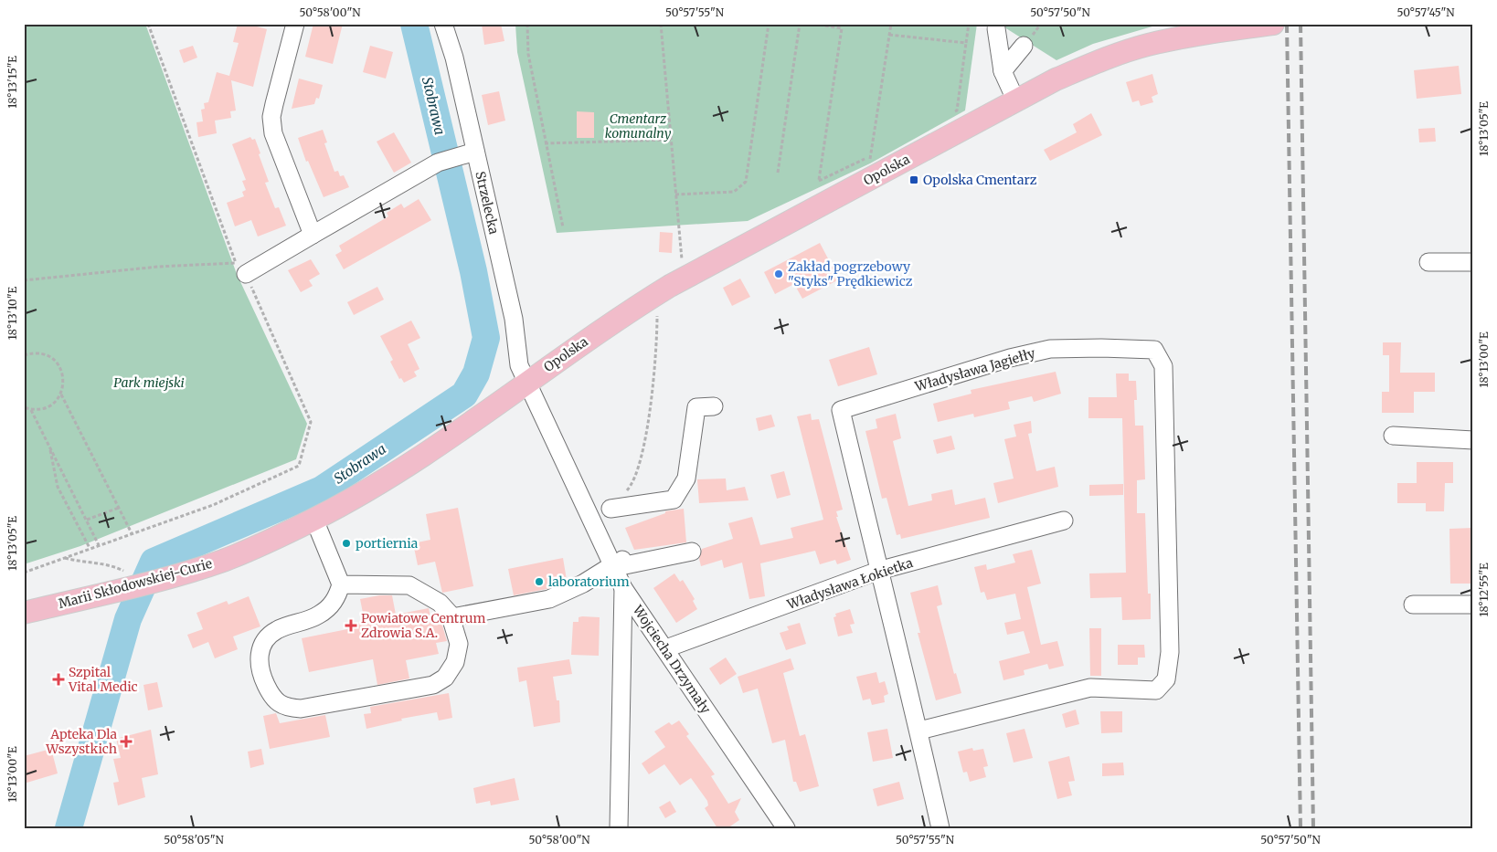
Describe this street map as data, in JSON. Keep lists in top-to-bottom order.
{
  "streets": {
    "main road": ["Opolska", "Marii Skłodowskiej-Curie"],
    "street": [
      "Strzelecka",
      "Władysława Jagiełły",
      "Władysława Łokietka",
      "Wojciecha Drzymały"
    ]
  },
  "crossings": [
    ["Opolska", "Strzelecka"],
    ["Opolska", "Marii Skłodowskiej-Curie"],
    ["Opolska", "Wojciecha Drzymały"],
    ["Strzelecka", "Marii Skłodowskiej-Curie"],
    ["Strzelecka", "Wojciecha Drzymały"],
    ["Władysława Jagiełły", "Władysława Łokietka"],
    ["Marii Skłodowskiej-Curie", "Wojciecha Drzymały"],
    ["Władysława Łokietka", "Wojciecha Drzymały"]
  ],
  "water": ["Stobrawa"],
  "parks": ["Cmentarz komunalny", "Park miejski"],
  "places": {
    "transit": ["Opolska Cmentarz"],
    "other": ["Zakład pogrzebowy \"Styks\" Prędkiewicz", "portiernia", "laboratorium"],
    "health": ["Powiatowe Centrum Zdrowia S.A.", "Szpital Vital Medic", "Apteka Dla Wszystkich"]
  },
  "coordinates": [
    "50°58'00\"N",
    "50°57'55\"N",
    "50°57'50\"N",
    "50°57'45\"N",
    "18°13'15\"E",
    "18°13'05\"E",
    "18°13'10\"E",
    "18°13'00\"E",
    "18°12'55\"E",
    "50°58'05\"N"
  ]
}
